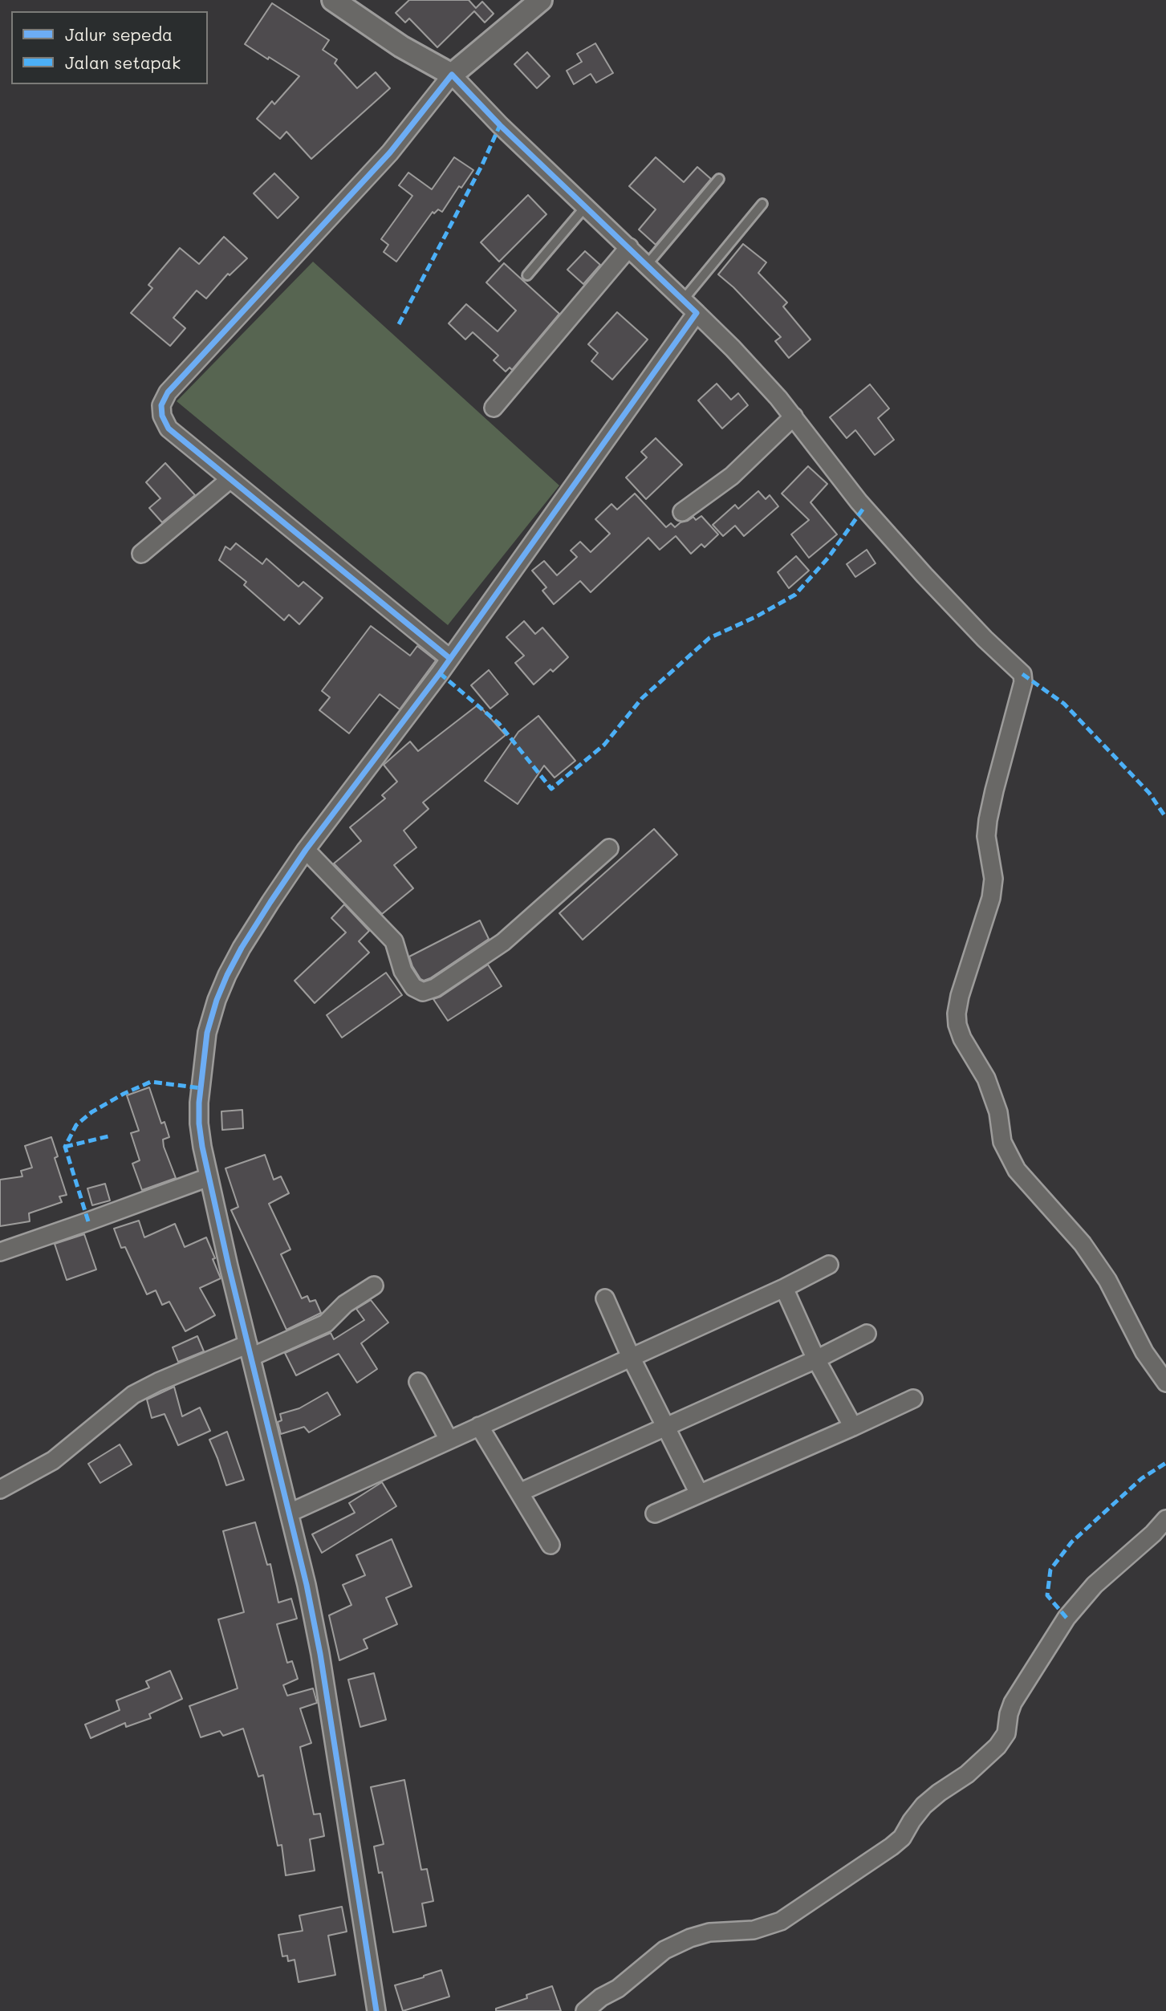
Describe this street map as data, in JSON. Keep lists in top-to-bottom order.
{
  "legend": ["Jalur sepeda", "Jalan setapak"]
}
